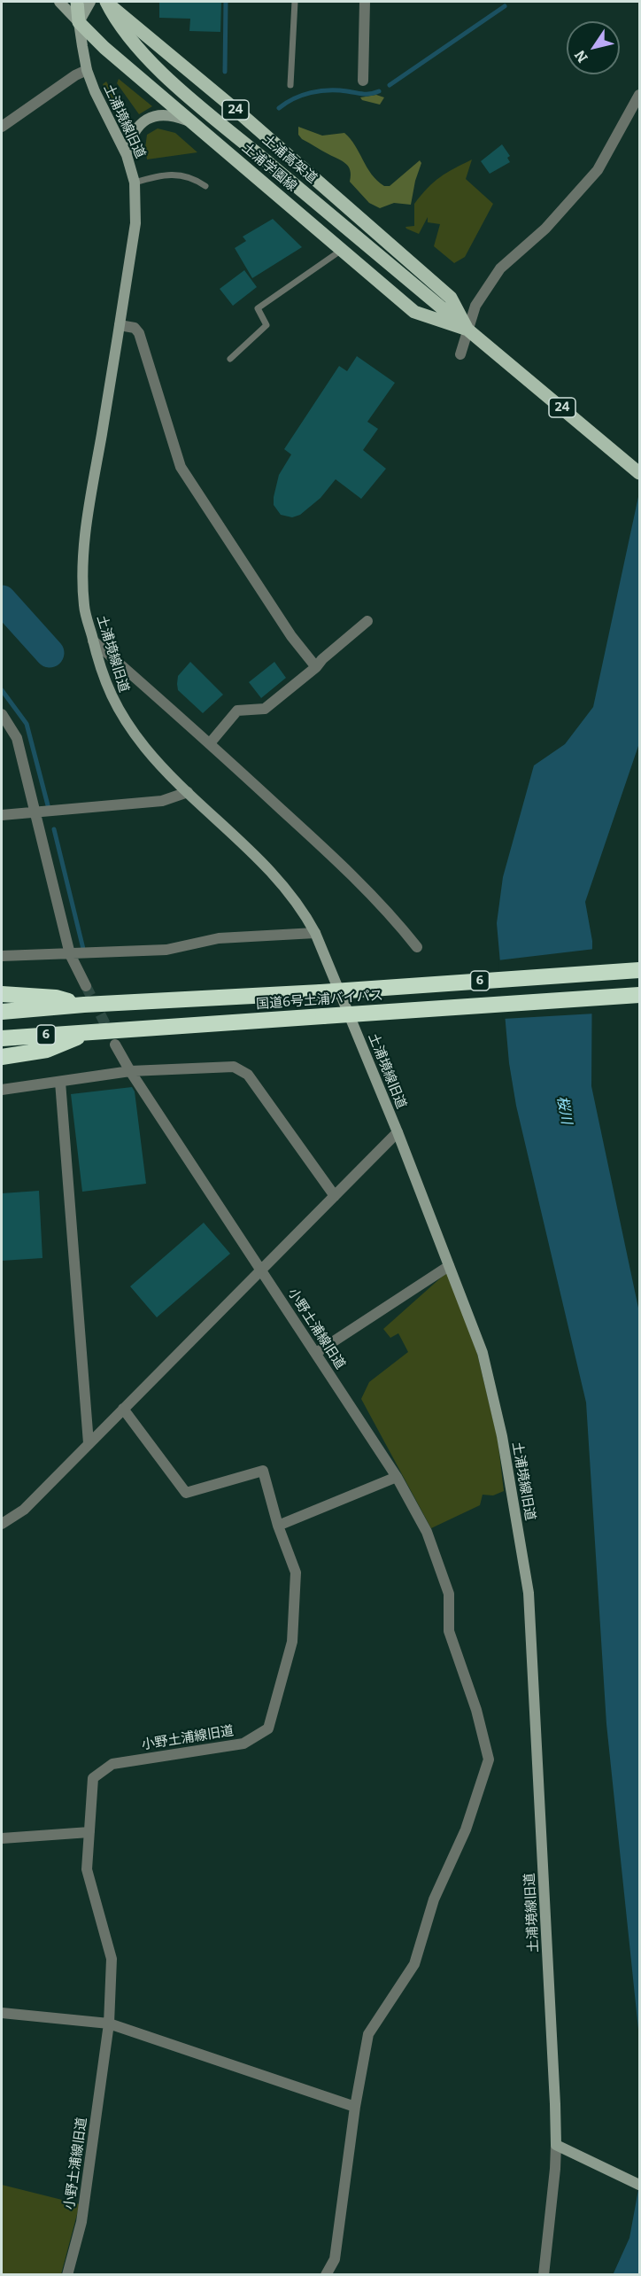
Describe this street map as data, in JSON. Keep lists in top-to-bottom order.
{
  "streets": {
    "highway": ["6", "国道6号土浦バイパス"],
    "main road": ["24", "土浦高架道", "土浦学園線"],
    "street": ["土浦境線旧道", "小野土浦線旧道"]
  },
  "crossings": [
    ["土浦境線旧道", "土浦学園線"],
    ["土浦高架道", "土浦学園線"]
  ],
  "water": ["桜川"],
  "north": "bottom left"
}
